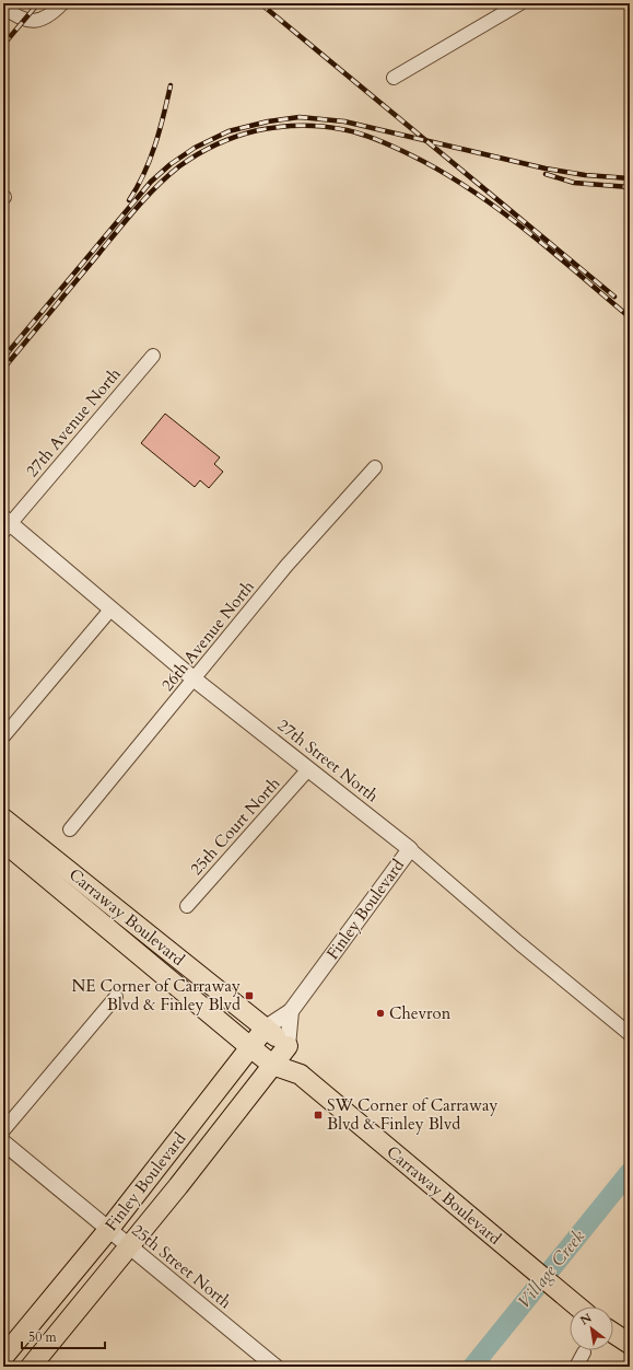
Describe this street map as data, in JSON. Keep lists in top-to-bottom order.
{
  "streets": {
    "main road": ["Finley Boulevard", "Carraway Boulevard"],
    "street": [
      "27th Avenue North",
      "26th Avenue North",
      "27th Street North",
      "25th Court North",
      "25th Street North"
    ]
  },
  "crossings": [
    ["27th Avenue North", "27th Street North"],
    ["26th Avenue North", "27th Street North"],
    ["27th Street North", "25th Court North"],
    ["27th Street North", "Finley Boulevard"],
    ["Finley Boulevard", "Carraway Boulevard"],
    ["Finley Boulevard", "25th Street North"]
  ],
  "water": ["Village Creek"],
  "places": {
    "transit": ["NE Corner of Carraway Blvd & Finley Blvd", "SW Corner of Carraway Blvd & Finley Blvd"],
    "other": ["Chevron"]
  },
  "scale_bar": "50 m",
  "north": "top left"
}
